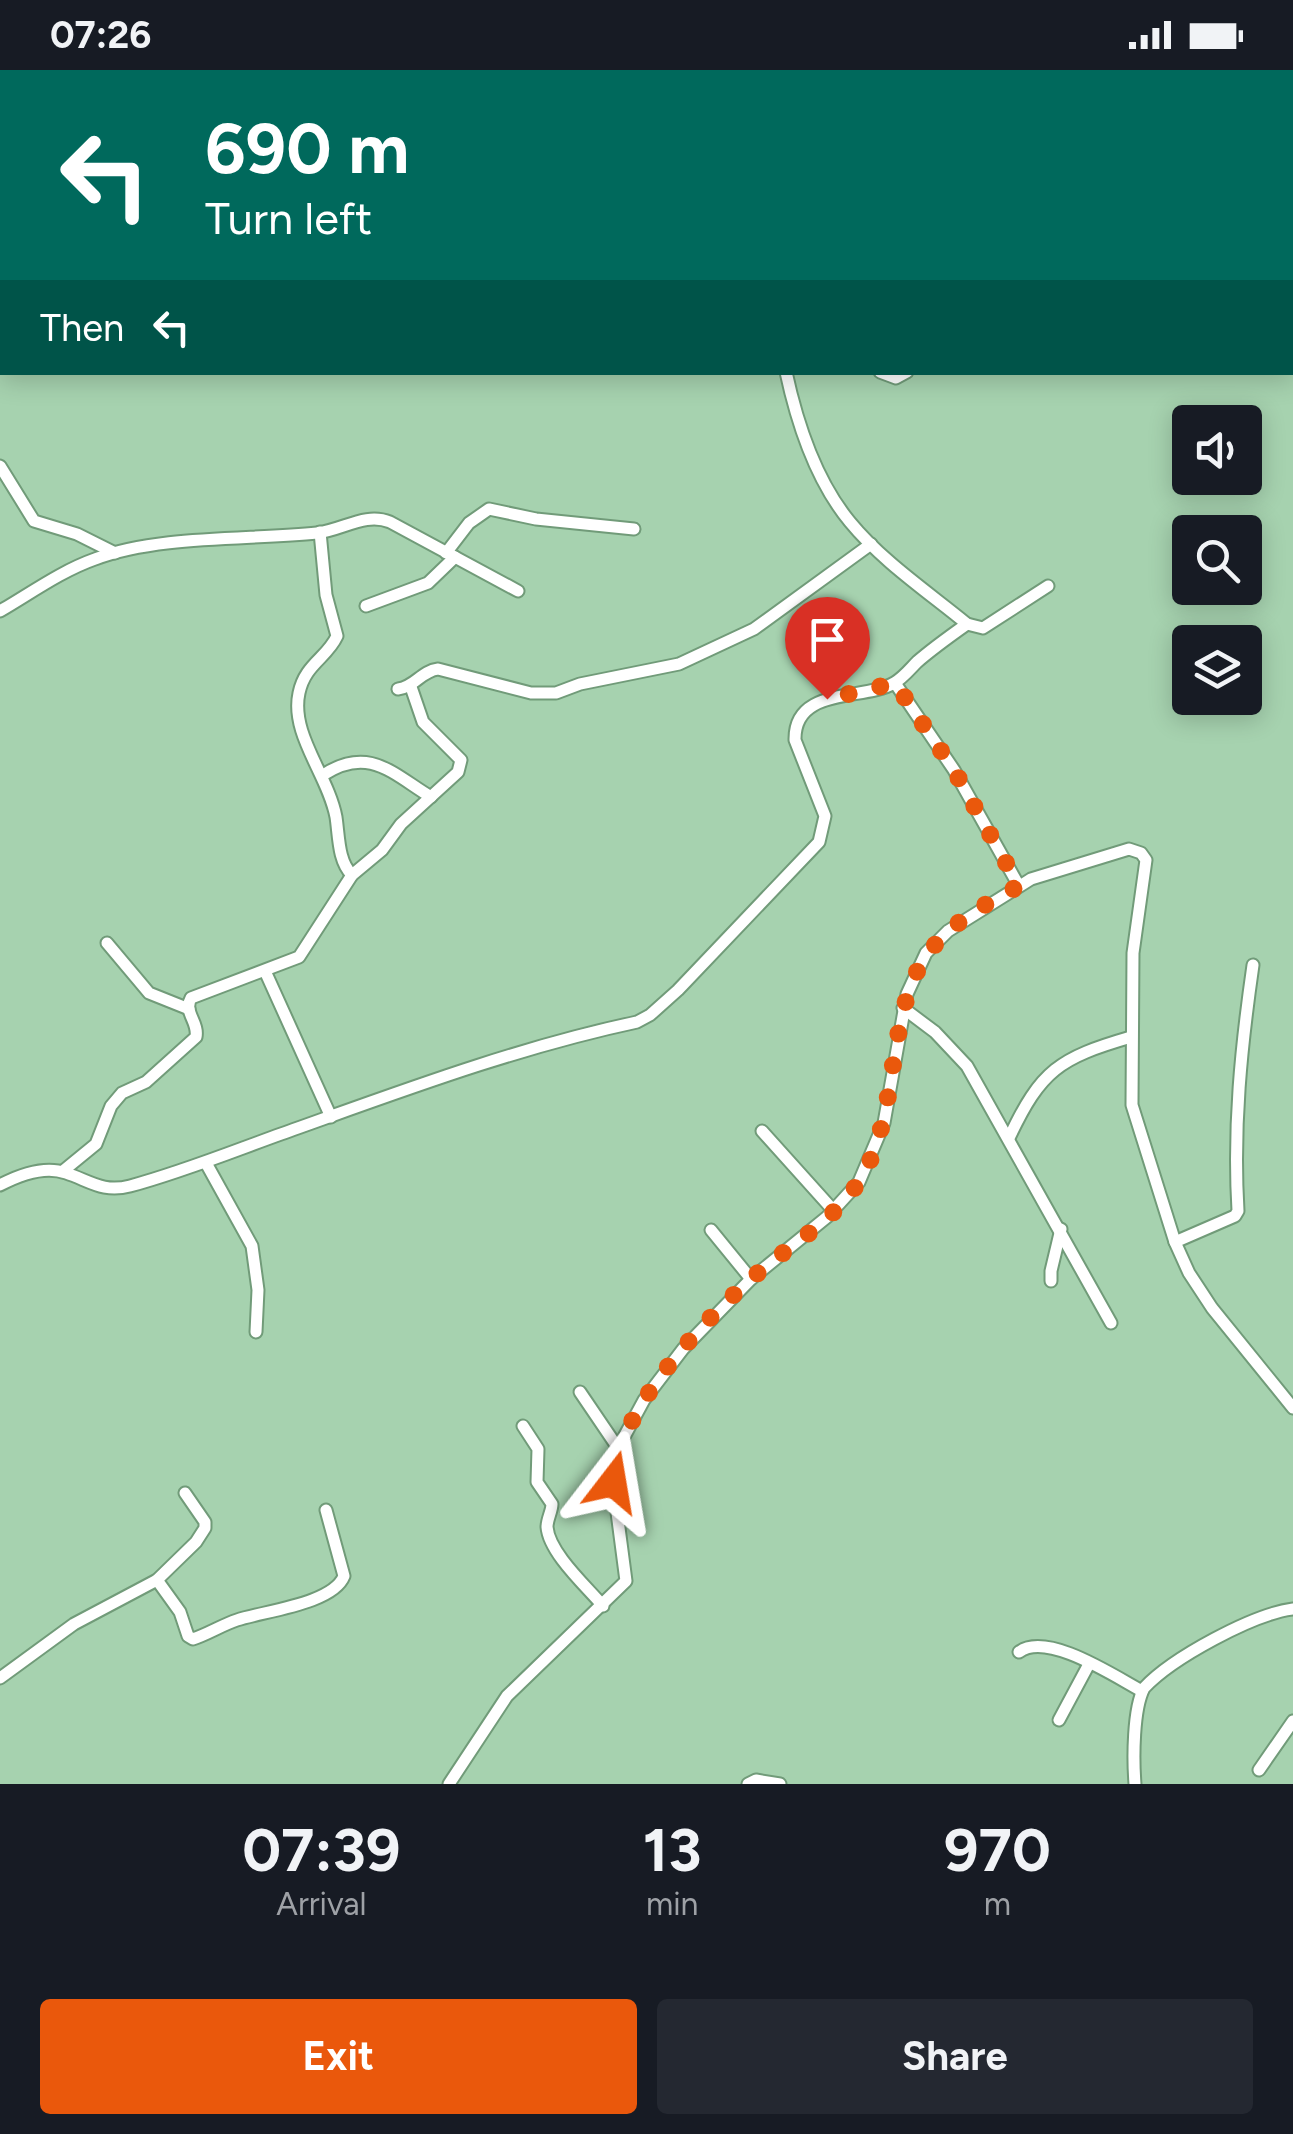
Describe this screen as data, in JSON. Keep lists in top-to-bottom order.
{
  "page": {
    "status": "07:26",
    "turn": ["690 m", "Turn left"],
    "then": "Then",
    "eta": [
      "07:39",
      "Arrival",
      "13",
      "min",
      "970",
      "m"
    ],
    "buttons": ["Exit", "Share"]
  }
}
